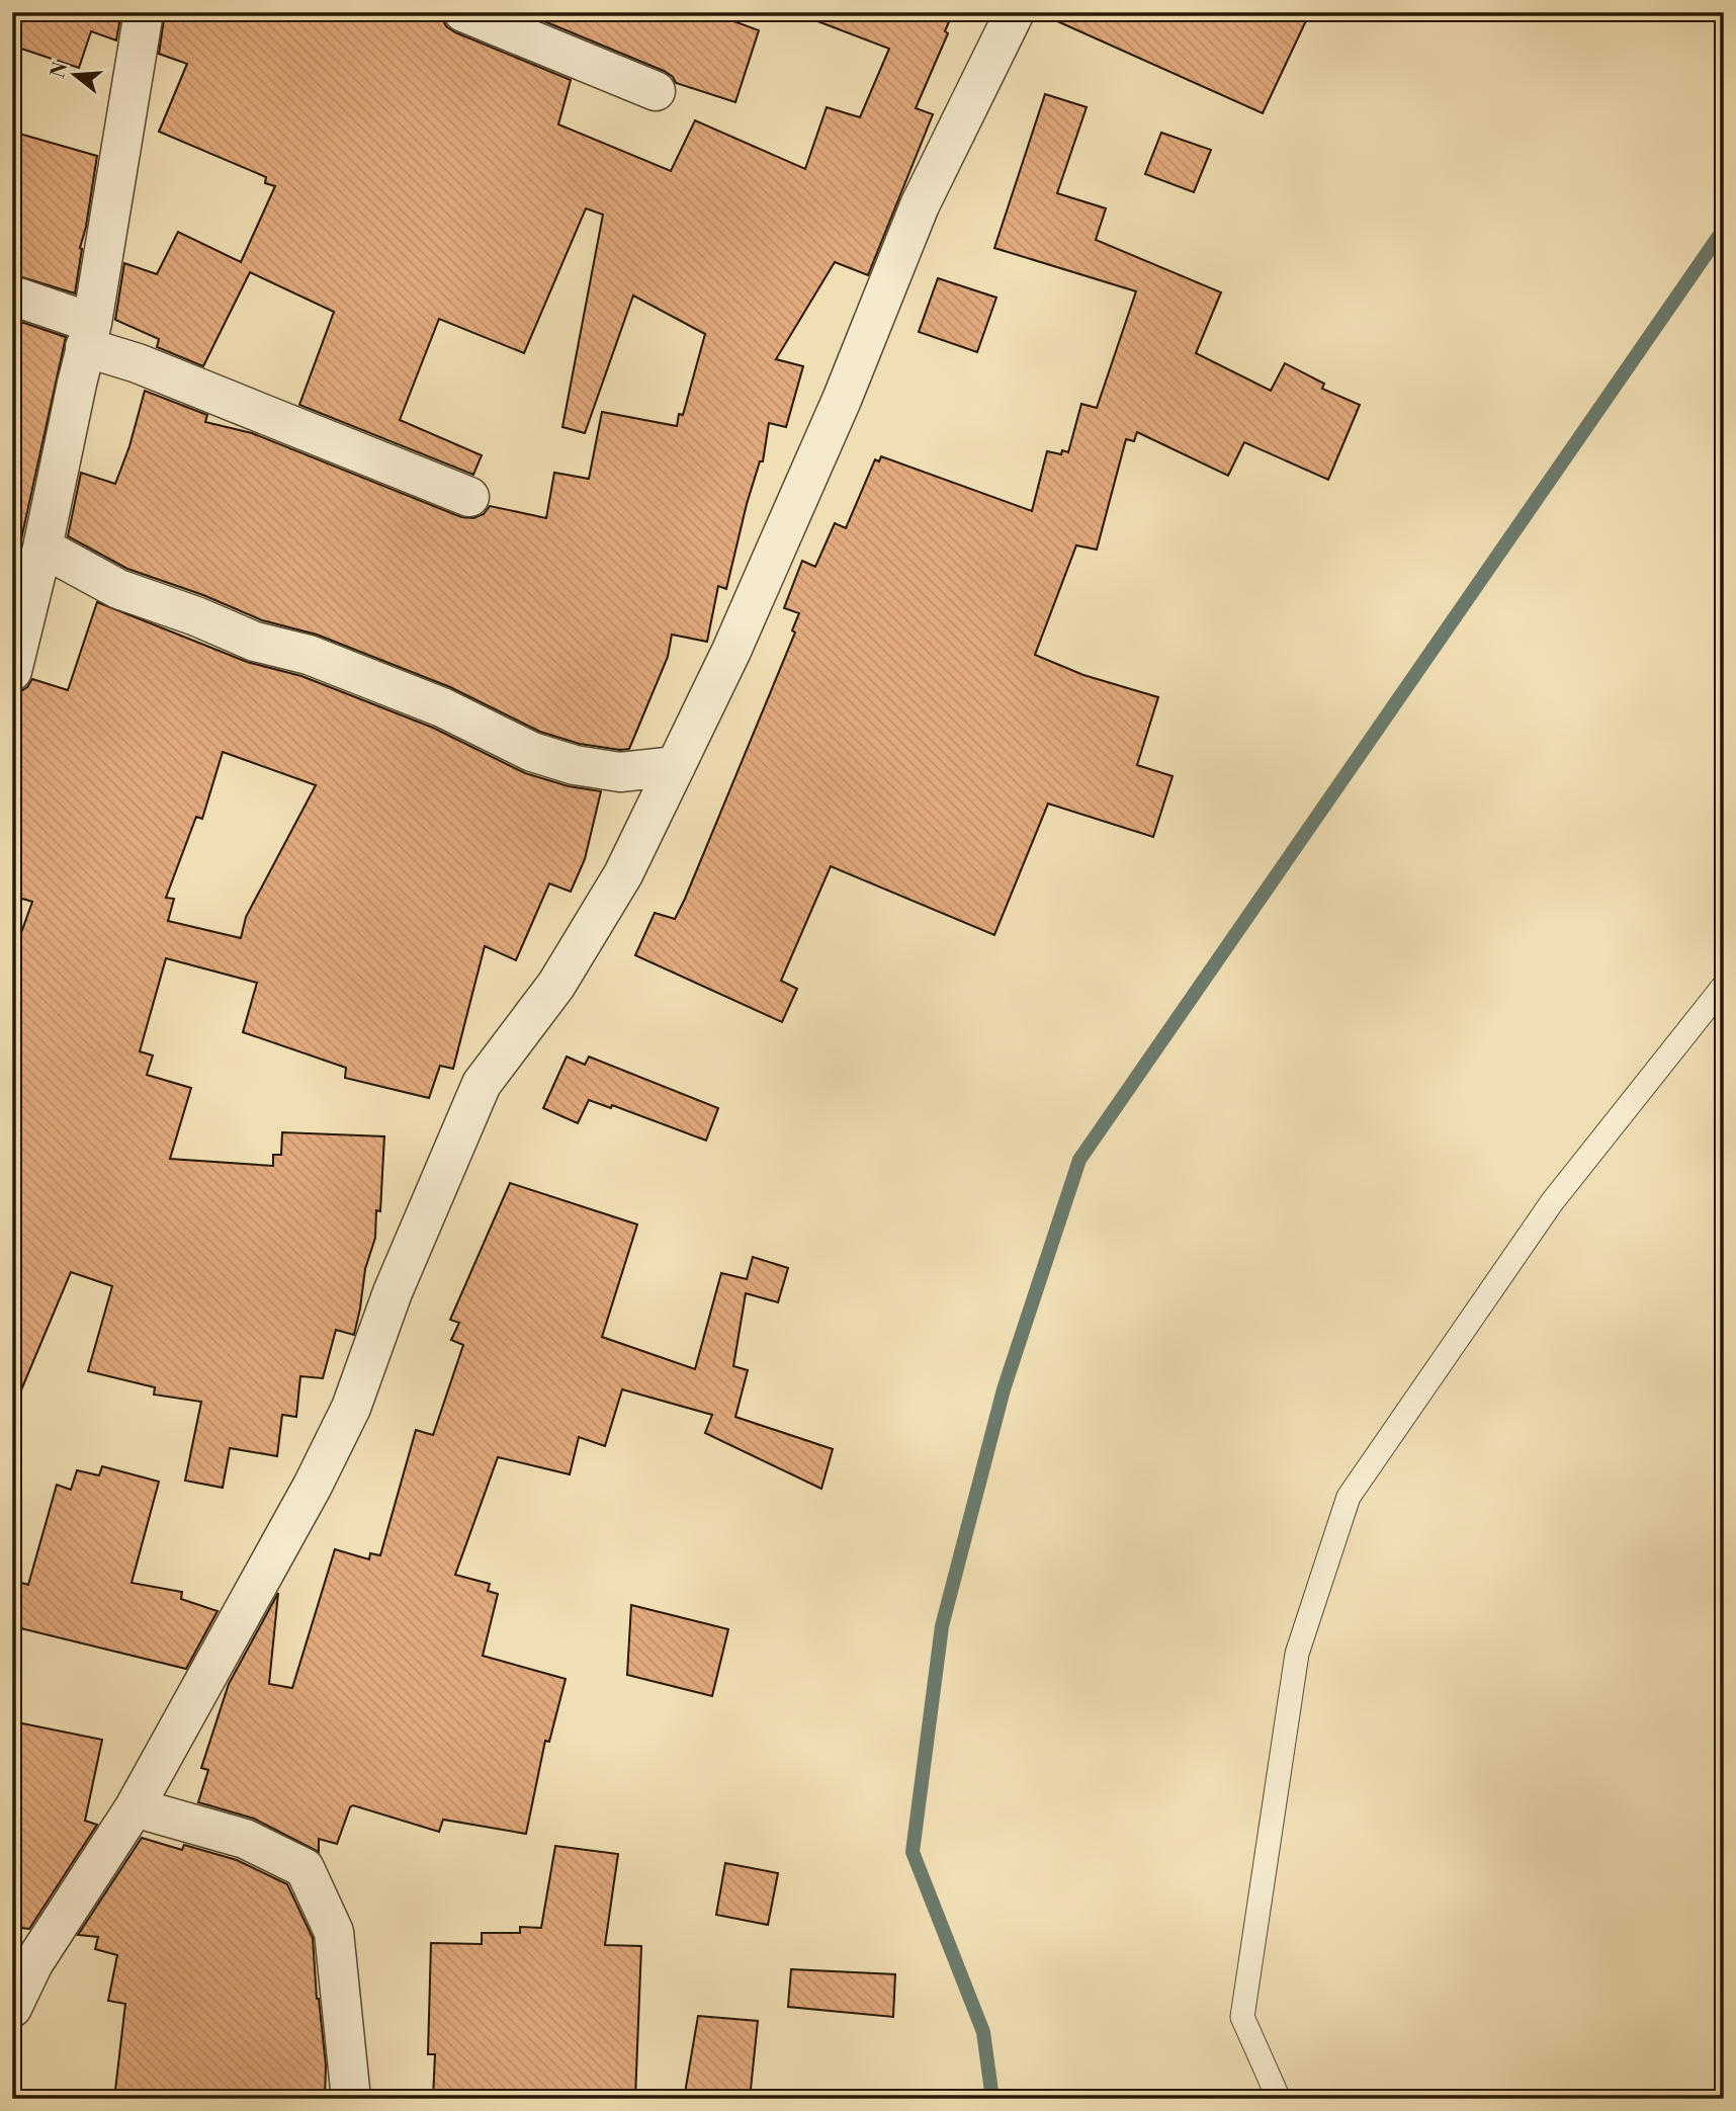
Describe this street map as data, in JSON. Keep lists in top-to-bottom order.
{
  "north": "left"
}
